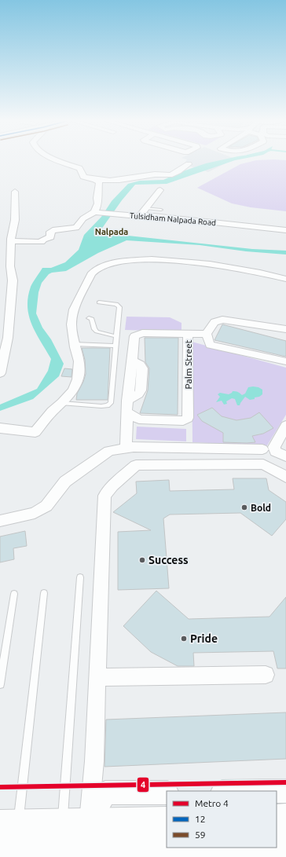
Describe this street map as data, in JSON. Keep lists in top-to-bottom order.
{
  "streets": {
    "street": ["Tulsidham Nalpada Road", "Palm Street"]
  },
  "districts": ["Nalpada"],
  "places": ["Bold", "Success", "Pride"],
  "lines": ["metro line 4"],
  "legend": ["Metro 4", "12", "59"]
}
